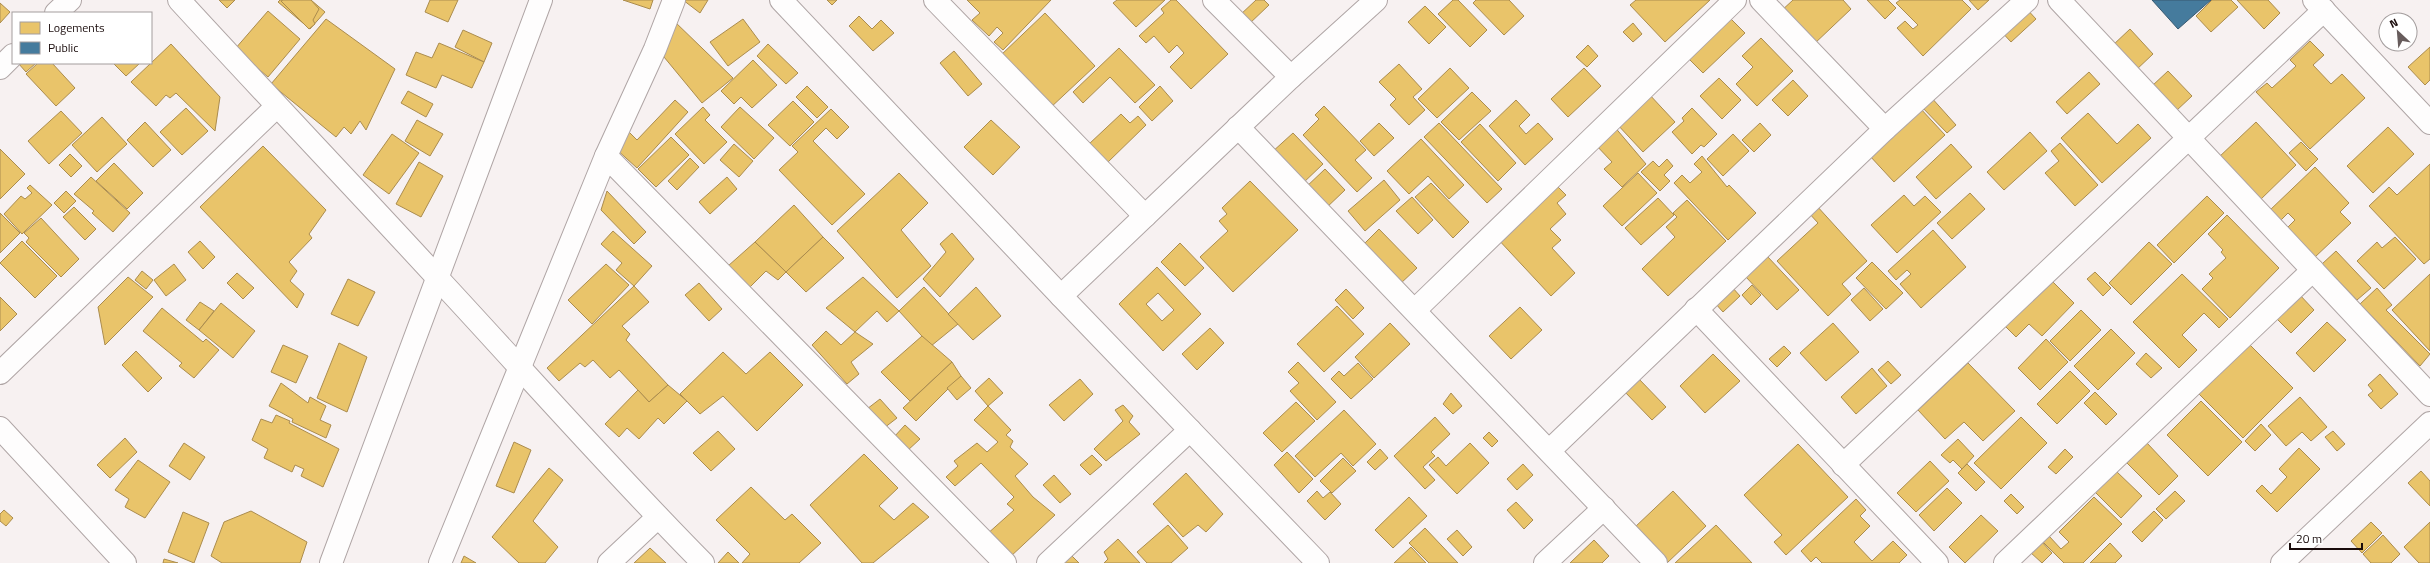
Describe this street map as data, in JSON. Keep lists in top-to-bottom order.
{
  "legend": ["Logements", "Public"],
  "scale_bar": "20 m",
  "north": "top left"
}
